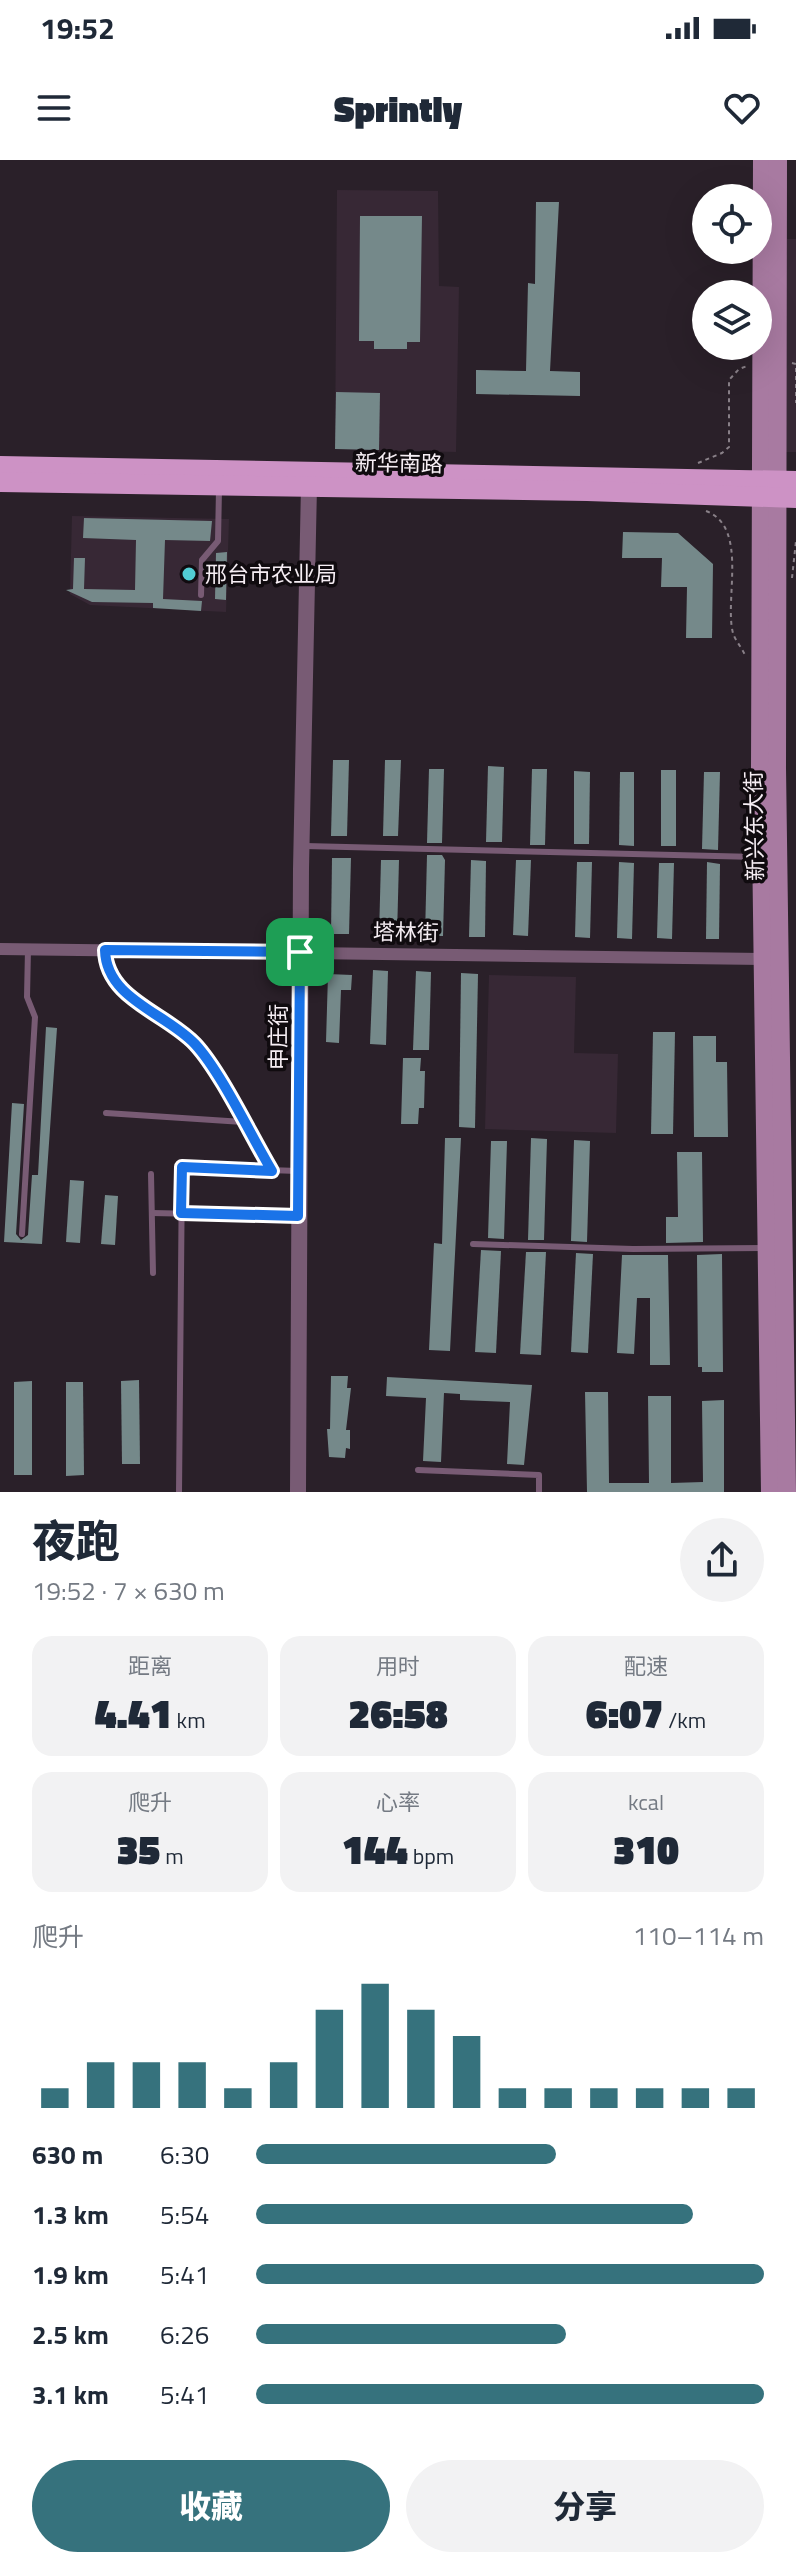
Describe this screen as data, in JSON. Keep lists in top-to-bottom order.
{
  "streets": {
    "main road": ["新华南路", "新兴东大街"],
    "street": ["塔林街", "申庄街"]
  },
  "crossings": [
    ["新华南路", "新兴东大街"],
    ["新华南路", "申庄街"],
    ["新兴东大街", "塔林街"],
    ["塔林街", "申庄街"]
  ],
  "places": ["邢台市农业局"],
  "page": {
    "status": "19:52",
    "header": "Sprintly",
    "heading": ["夜跑", "19:52 · 7 × 630 m"],
    "stats": [
      ["距离", "4.41 km"],
      ["用时", "26:58"],
      ["配速", "6:07 /km"],
      ["爬升", "35 m"],
      ["心率", "144 bpm"],
      ["kcal", "310"]
    ],
    "chart": ["爬升", "110–114 m"],
    "list": [
      {
        "name": "630 m",
        "note": "6:30"
      },
      {
        "name": "1.3 km",
        "note": "5:54"
      },
      {
        "name": "1.9 km",
        "note": "5:41"
      },
      {
        "name": "2.5 km",
        "note": "6:26"
      },
      {
        "name": "3.1 km",
        "note": "5:41"
      }
    ],
    "buttons": ["收藏", "分享"]
  }
}
